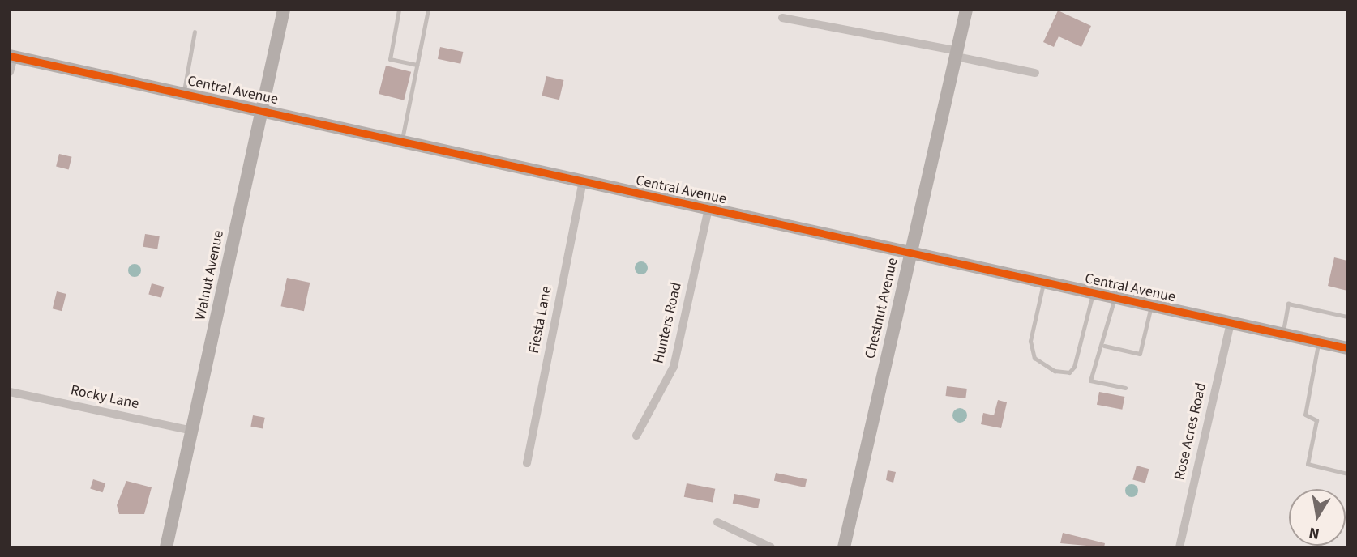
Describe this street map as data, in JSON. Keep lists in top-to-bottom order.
{
  "streets": {
    "street": [
      "Central Avenue",
      "Walnut Avenue",
      "Chestnut Avenue",
      "Fiesta Lane",
      "Hunters Road",
      "Rocky Lane",
      "Rose Acres Road"
    ]
  },
  "crossings": [
    ["Central Avenue", "Walnut Avenue"],
    ["Central Avenue", "Chestnut Avenue"],
    ["Central Avenue", "Fiesta Lane"],
    ["Central Avenue", "Hunters Road"],
    ["Central Avenue", "Rose Acres Road"],
    ["Walnut Avenue", "Rocky Lane"]
  ],
  "north": "bottom"
}
